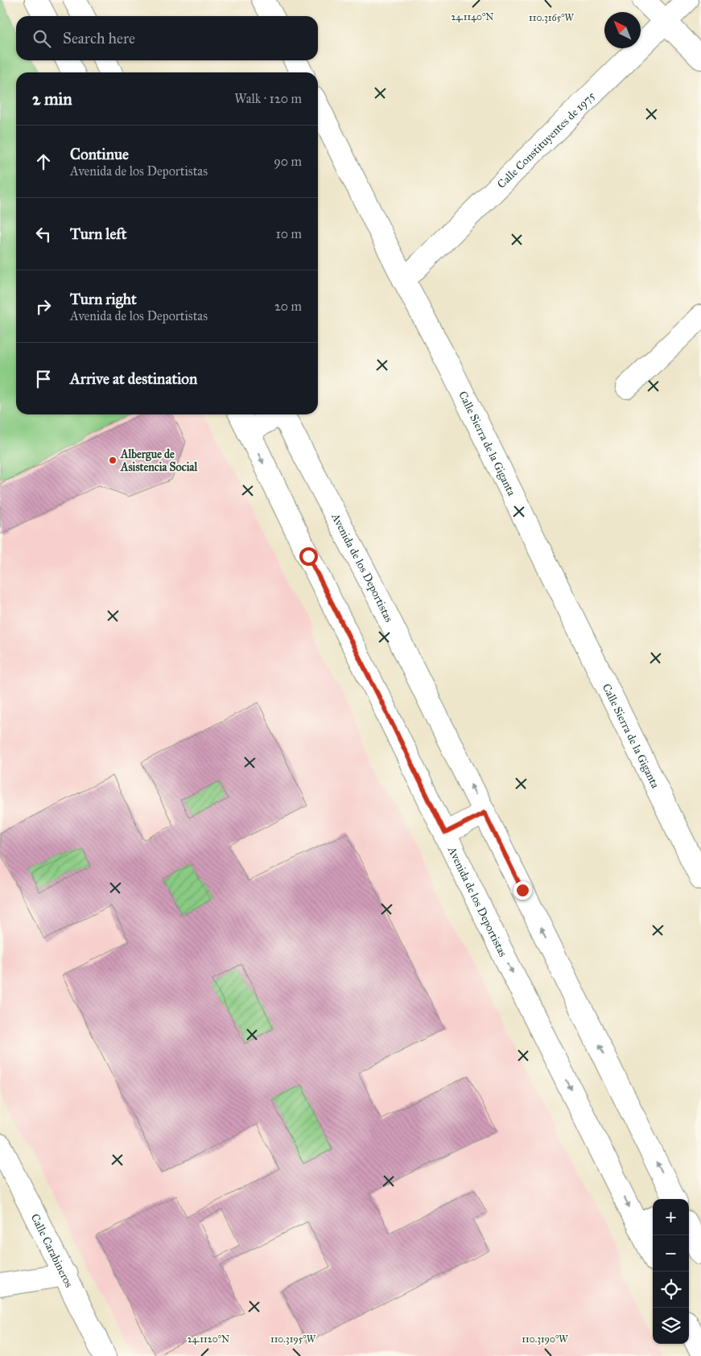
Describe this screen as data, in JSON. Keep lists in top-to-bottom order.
{
  "streets": {
    "street": [
      "Calle Constituyentes de 1975",
      "Calle Sierra de la Giganta",
      "Avenida de los Deportistas",
      "Calle Carabineros"
    ]
  },
  "crossings": [
    ["Calle Constituyentes de 1975", "Calle Sierra de la Giganta"]
  ],
  "places": ["Albergue de Asistencia Social"],
  "north": "top left",
  "page": {
    "search": "Search here",
    "heading": ["2 min", "Walk · 120 m"],
    "list": [
      ["Continue", "Avenida de los Deportistas", "90 m"],
      ["Turn left", "10 m"],
      ["Turn right", "Avenida de los Deportistas", "20 m"],
      "Arrive at destination"
    ],
    "map_buttons": ["+", "−"]
  },
  "coordinates": [
    "24.1140°N",
    "110.3165°W",
    "110.3195°W",
    "110.3190°W",
    "24.1120°N"
  ]
}
